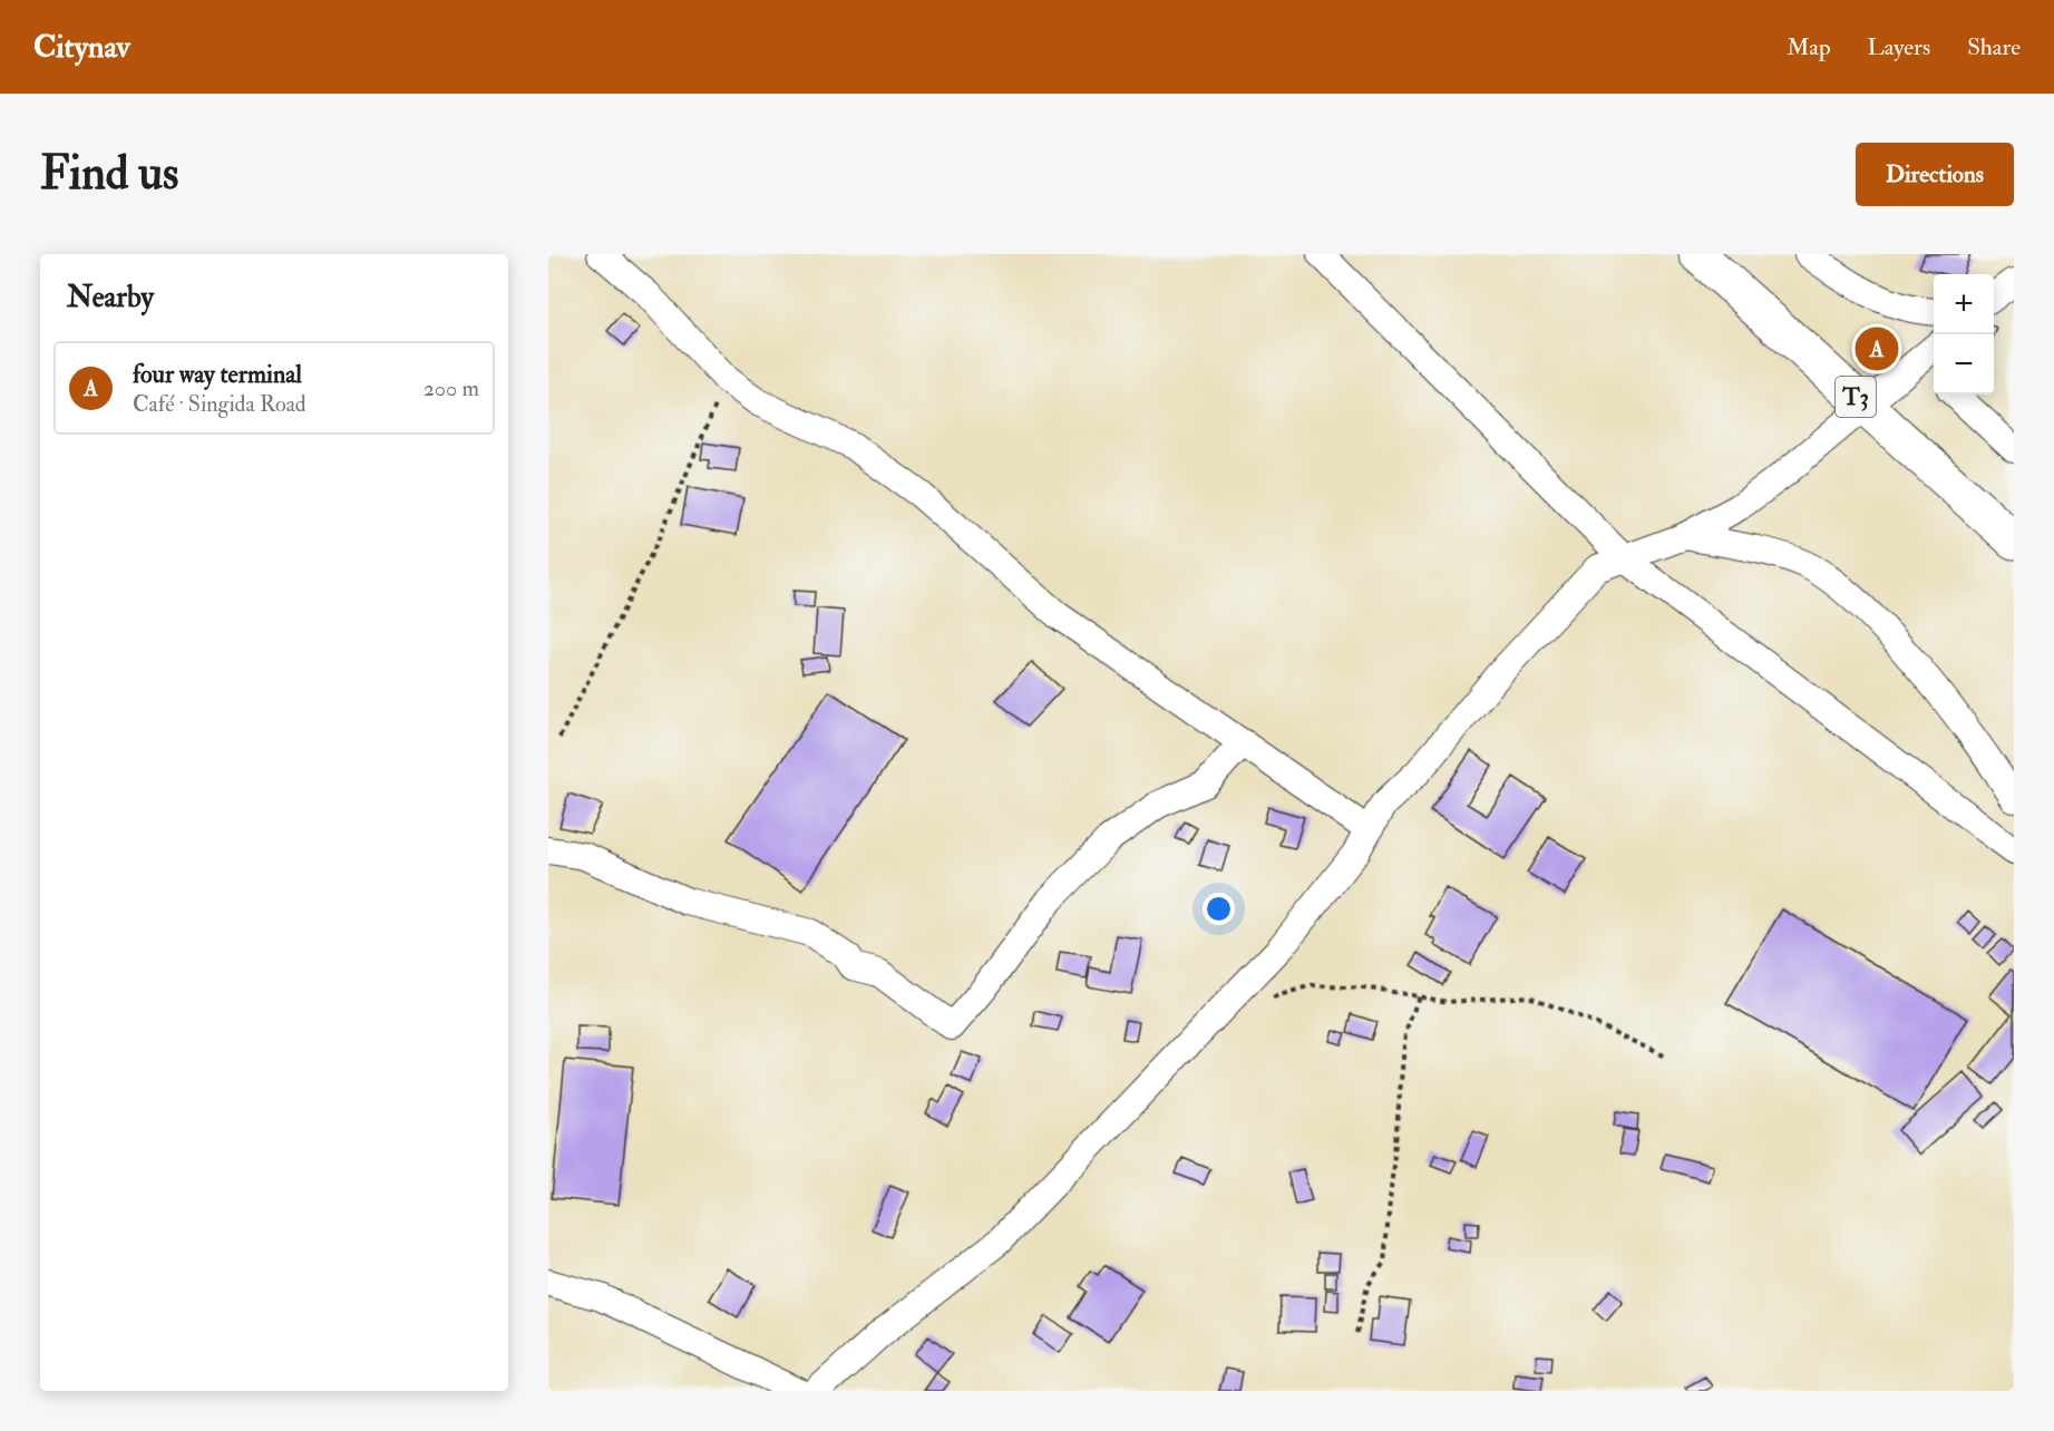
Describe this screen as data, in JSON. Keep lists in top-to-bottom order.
{
  "streets": {
    "highway": ["T3"]
  },
  "page": {
    "header": "Citynav",
    "nav": ["Map", "Layers", "Share"],
    "buttons": "Directions",
    "title": "Find us",
    "heading": "Nearby",
    "map_buttons": ["+", "−"],
    "pins": "A",
    "list": [
      {
        "mark": "A",
        "name": "four way terminal",
        "note": "Café · Singida Road",
        "value": "200 m"
      }
    ]
  }
}
